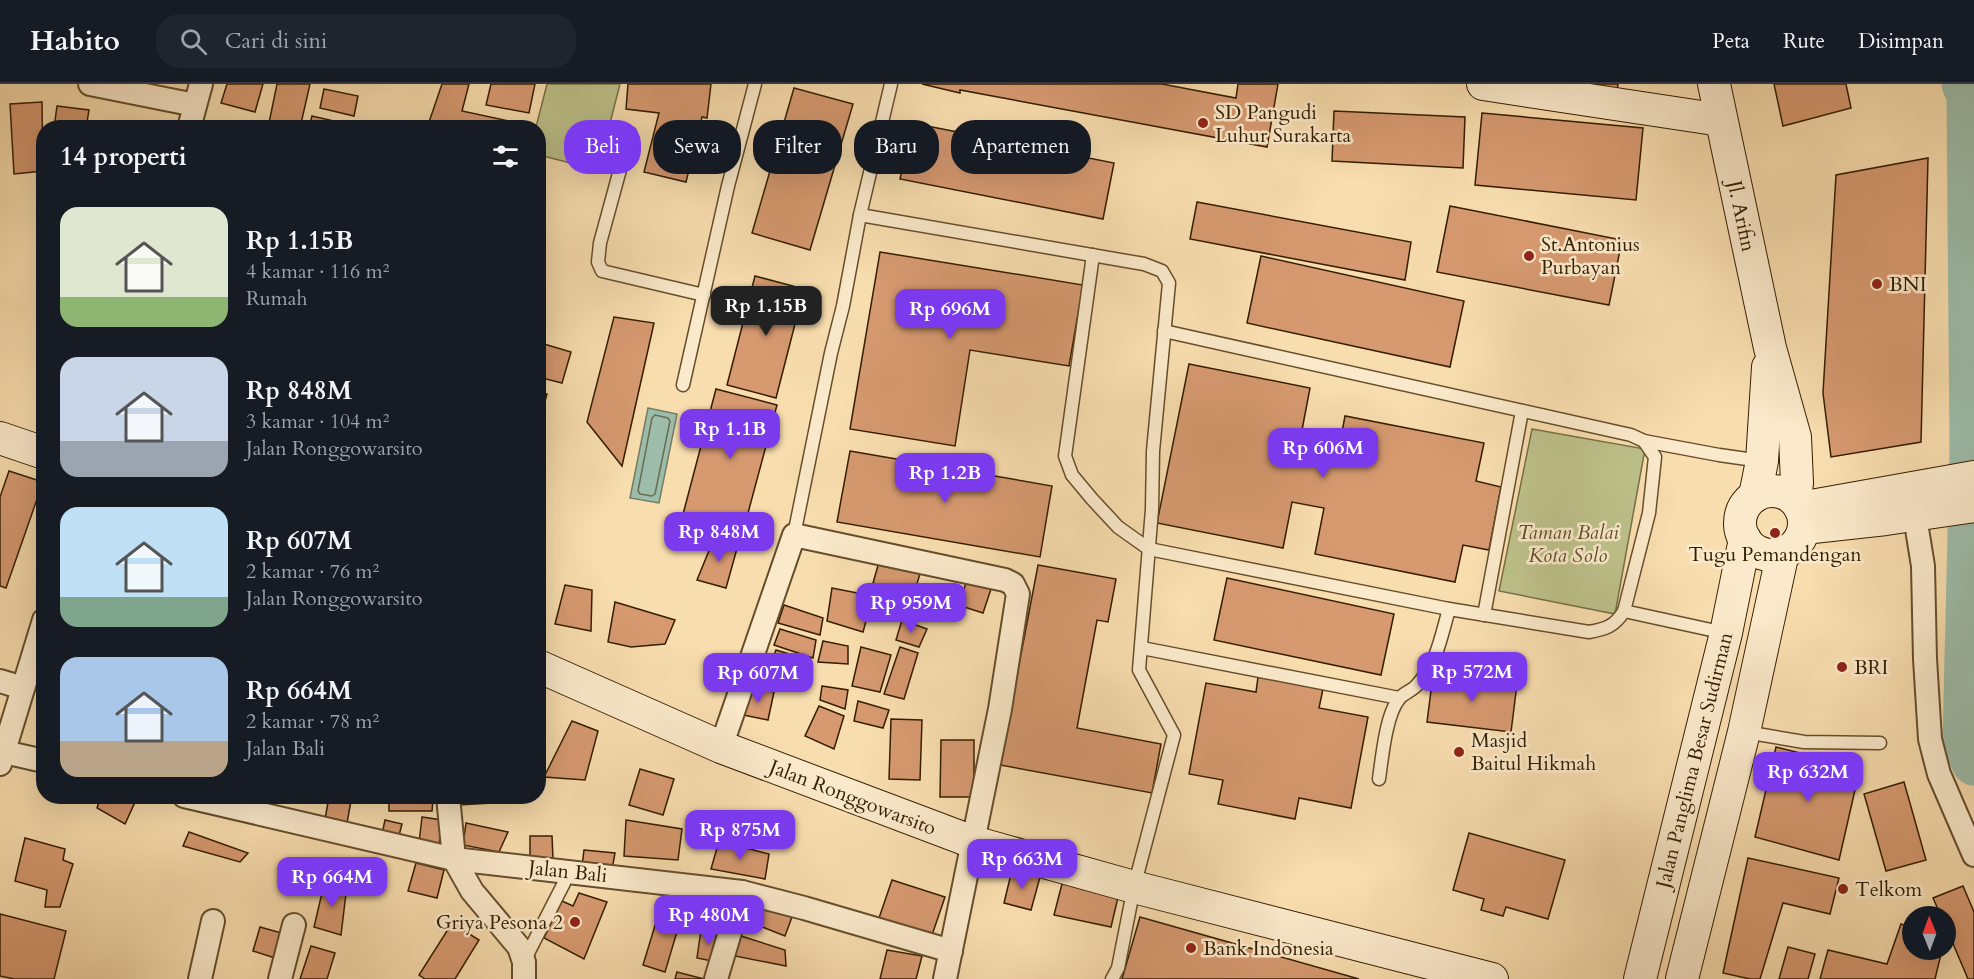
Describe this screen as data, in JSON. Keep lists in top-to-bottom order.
{
  "streets": {
    "main road": ["Jl. Arifin", "Jalan Panglima Besar Sudirman", "Jalan Ronggowarsito"],
    "street": ["Jalan Bali"]
  },
  "parks": ["Taman Balai Kota Solo"],
  "places": [
    "SD Pangudi Luhur Surakarta",
    "St.Antonius Purbayan",
    "BNI",
    "Tugu Pemandengan",
    "BRI",
    "Masjid Baitul Hikmah",
    "Telkom",
    "Griya Pesona 2",
    "Bank Indonesia"
  ],
  "north": "top",
  "page": {
    "header": "Habito",
    "search": "Cari di sini",
    "nav": ["Peta", "Rute", "Disimpan"],
    "chip": [
      "Beli",
      "Sewa",
      "Filter",
      "Baru",
      "Apartemen"
    ],
    "heading": "14 properti",
    "list": [
      {
        "name": "Rp 1.15B",
        "note": "4 kamar · 116 m² · Rumah"
      },
      {
        "name": "Rp 848M",
        "note": "3 kamar · 104 m² · Jalan Ronggowarsito"
      },
      {
        "name": "Rp 607M",
        "note": "2 kamar · 76 m² · Jalan Ronggowarsito"
      },
      {
        "name": "Rp 664M",
        "note": "2 kamar · 78 m² · Jalan Bali"
      }
    ],
    "price": [
      "Rp 1.15B",
      "Rp 696M",
      "Rp 1.1B",
      "Rp 606M",
      "Rp 1.2B",
      "Rp 848M",
      "Rp 959M",
      "Rp 572M",
      "Rp 607M",
      "Rp 632M",
      "Rp 875M",
      "Rp 663M",
      "Rp 664M",
      "Rp 480M"
    ]
  }
}
